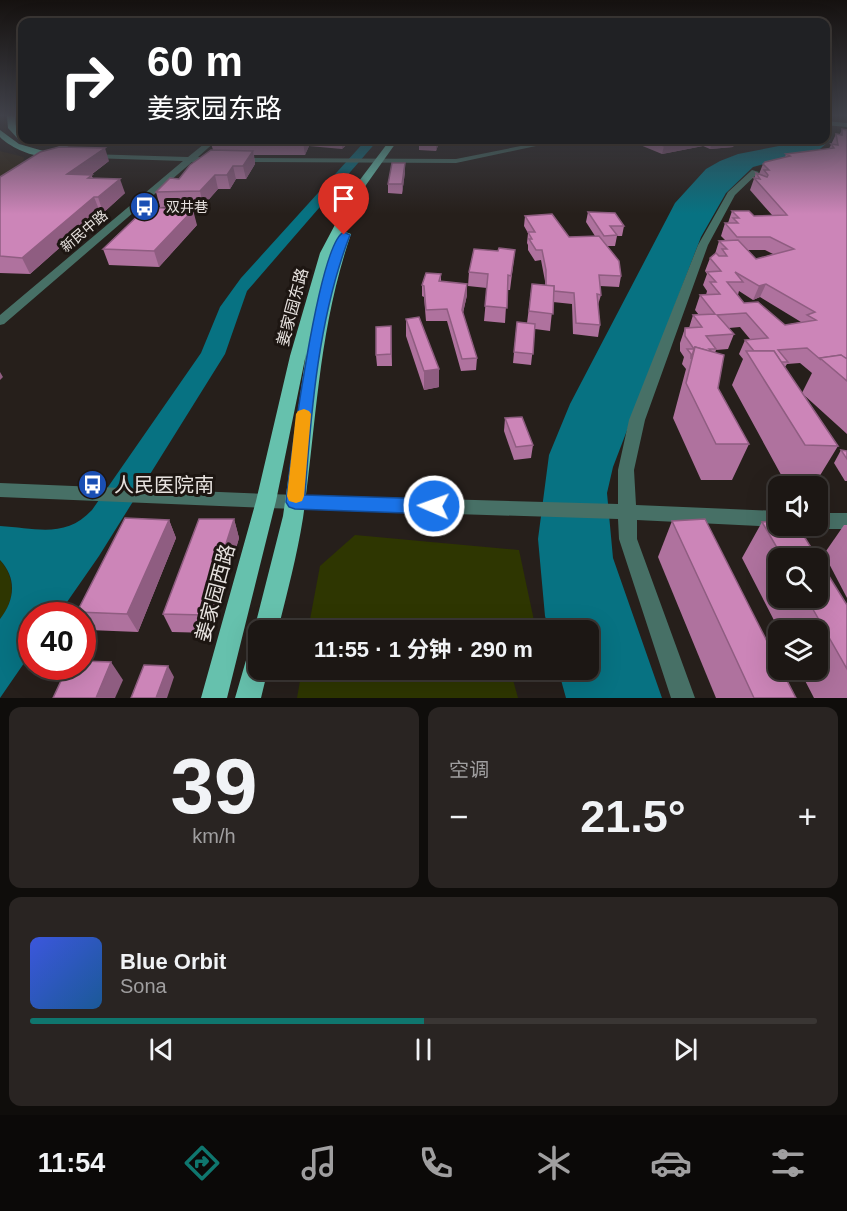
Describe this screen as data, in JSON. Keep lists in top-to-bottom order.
{
  "streets": {
    "main road": ["姜家园东路", "姜家园西路"],
    "street": ["新民中路"]
  },
  "crossings": [
    ["姜家园东路", "姜家园西路"]
  ],
  "places": {
    "bus stop": ["双井巷", "人民医院南"]
  },
  "page": {
    "turn": ["60 m", "姜家园东路"],
    "limit": "40",
    "trip": "11:55 · 1 分钟 · 290 m",
    "tile": [
      ["39", "km/h"],
      "空调"
    ],
    "heat": ["−", "21.5°", "+"],
    "song": ["Blue Orbit", "Sona"],
    "tabs": "11:54"
  }
}
